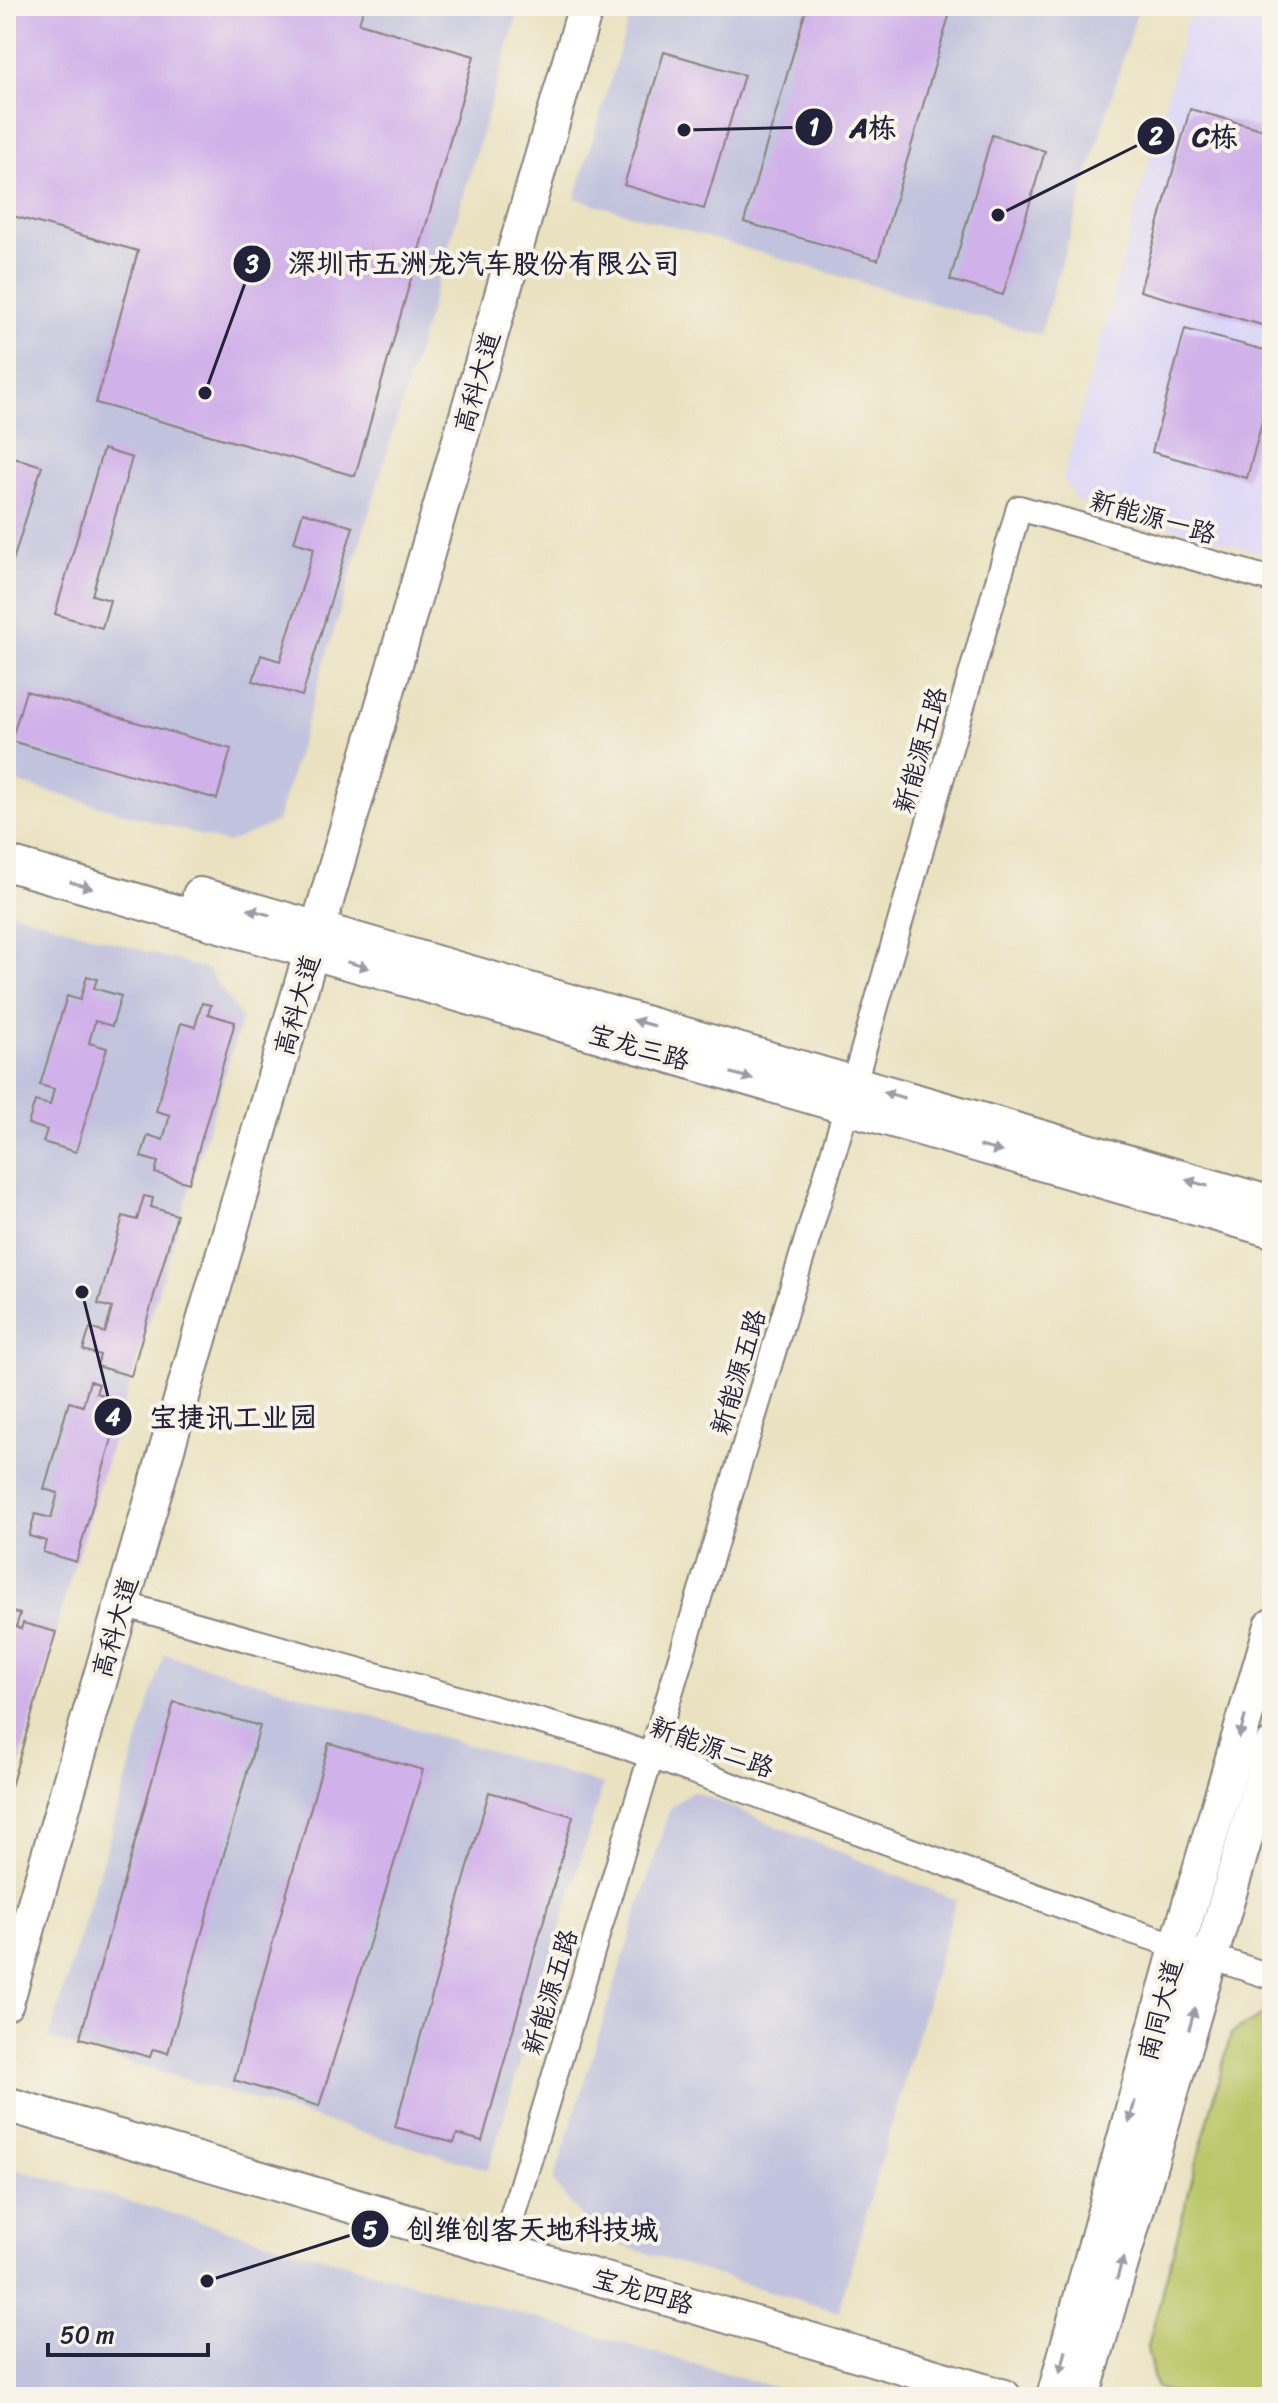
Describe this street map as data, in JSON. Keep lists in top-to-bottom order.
{
  "streets": {
    "street": [
      "高科大道",
      "新能源一路",
      "新能源五路",
      "宝龙三路",
      "新能源二路",
      "南同大道",
      "宝龙四路"
    ]
  },
  "crossings": [
    ["高科大道", "宝龙三路"],
    ["高科大道", "新能源二路"],
    ["新能源一路", "新能源五路"],
    ["新能源五路", "宝龙三路"],
    ["新能源五路", "新能源二路"],
    ["新能源五路", "宝龙四路"],
    ["新能源二路", "南同大道"]
  ],
  "places": [
    "A栋",
    "C栋",
    "深圳市五洲龙汽车股份有限公司",
    "宝捷讯工业园",
    "创维创客天地科技城"
  ],
  "scale_bar": "50 m"
}
